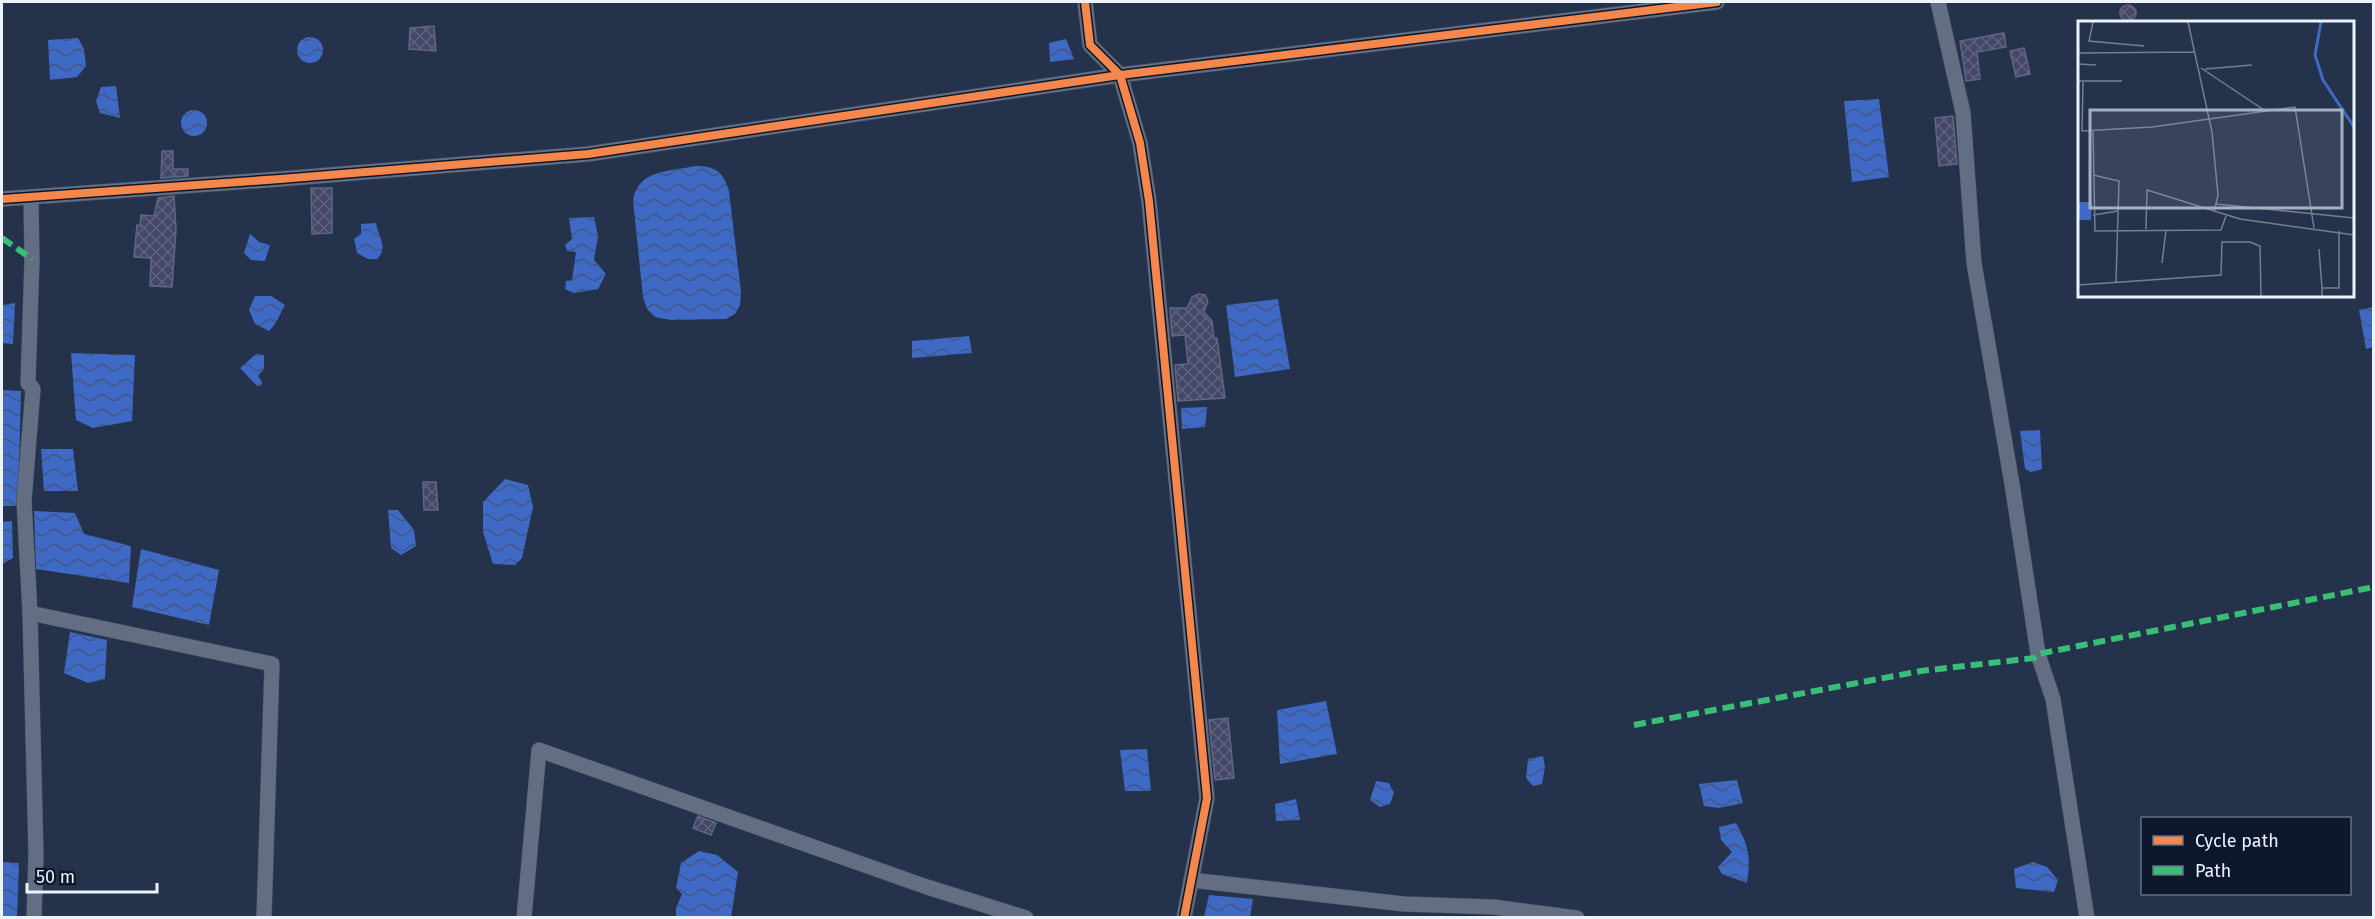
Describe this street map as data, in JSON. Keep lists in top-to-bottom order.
{
  "legend": ["Cycle path", "Path"],
  "scale_bar": "50 m"
}
